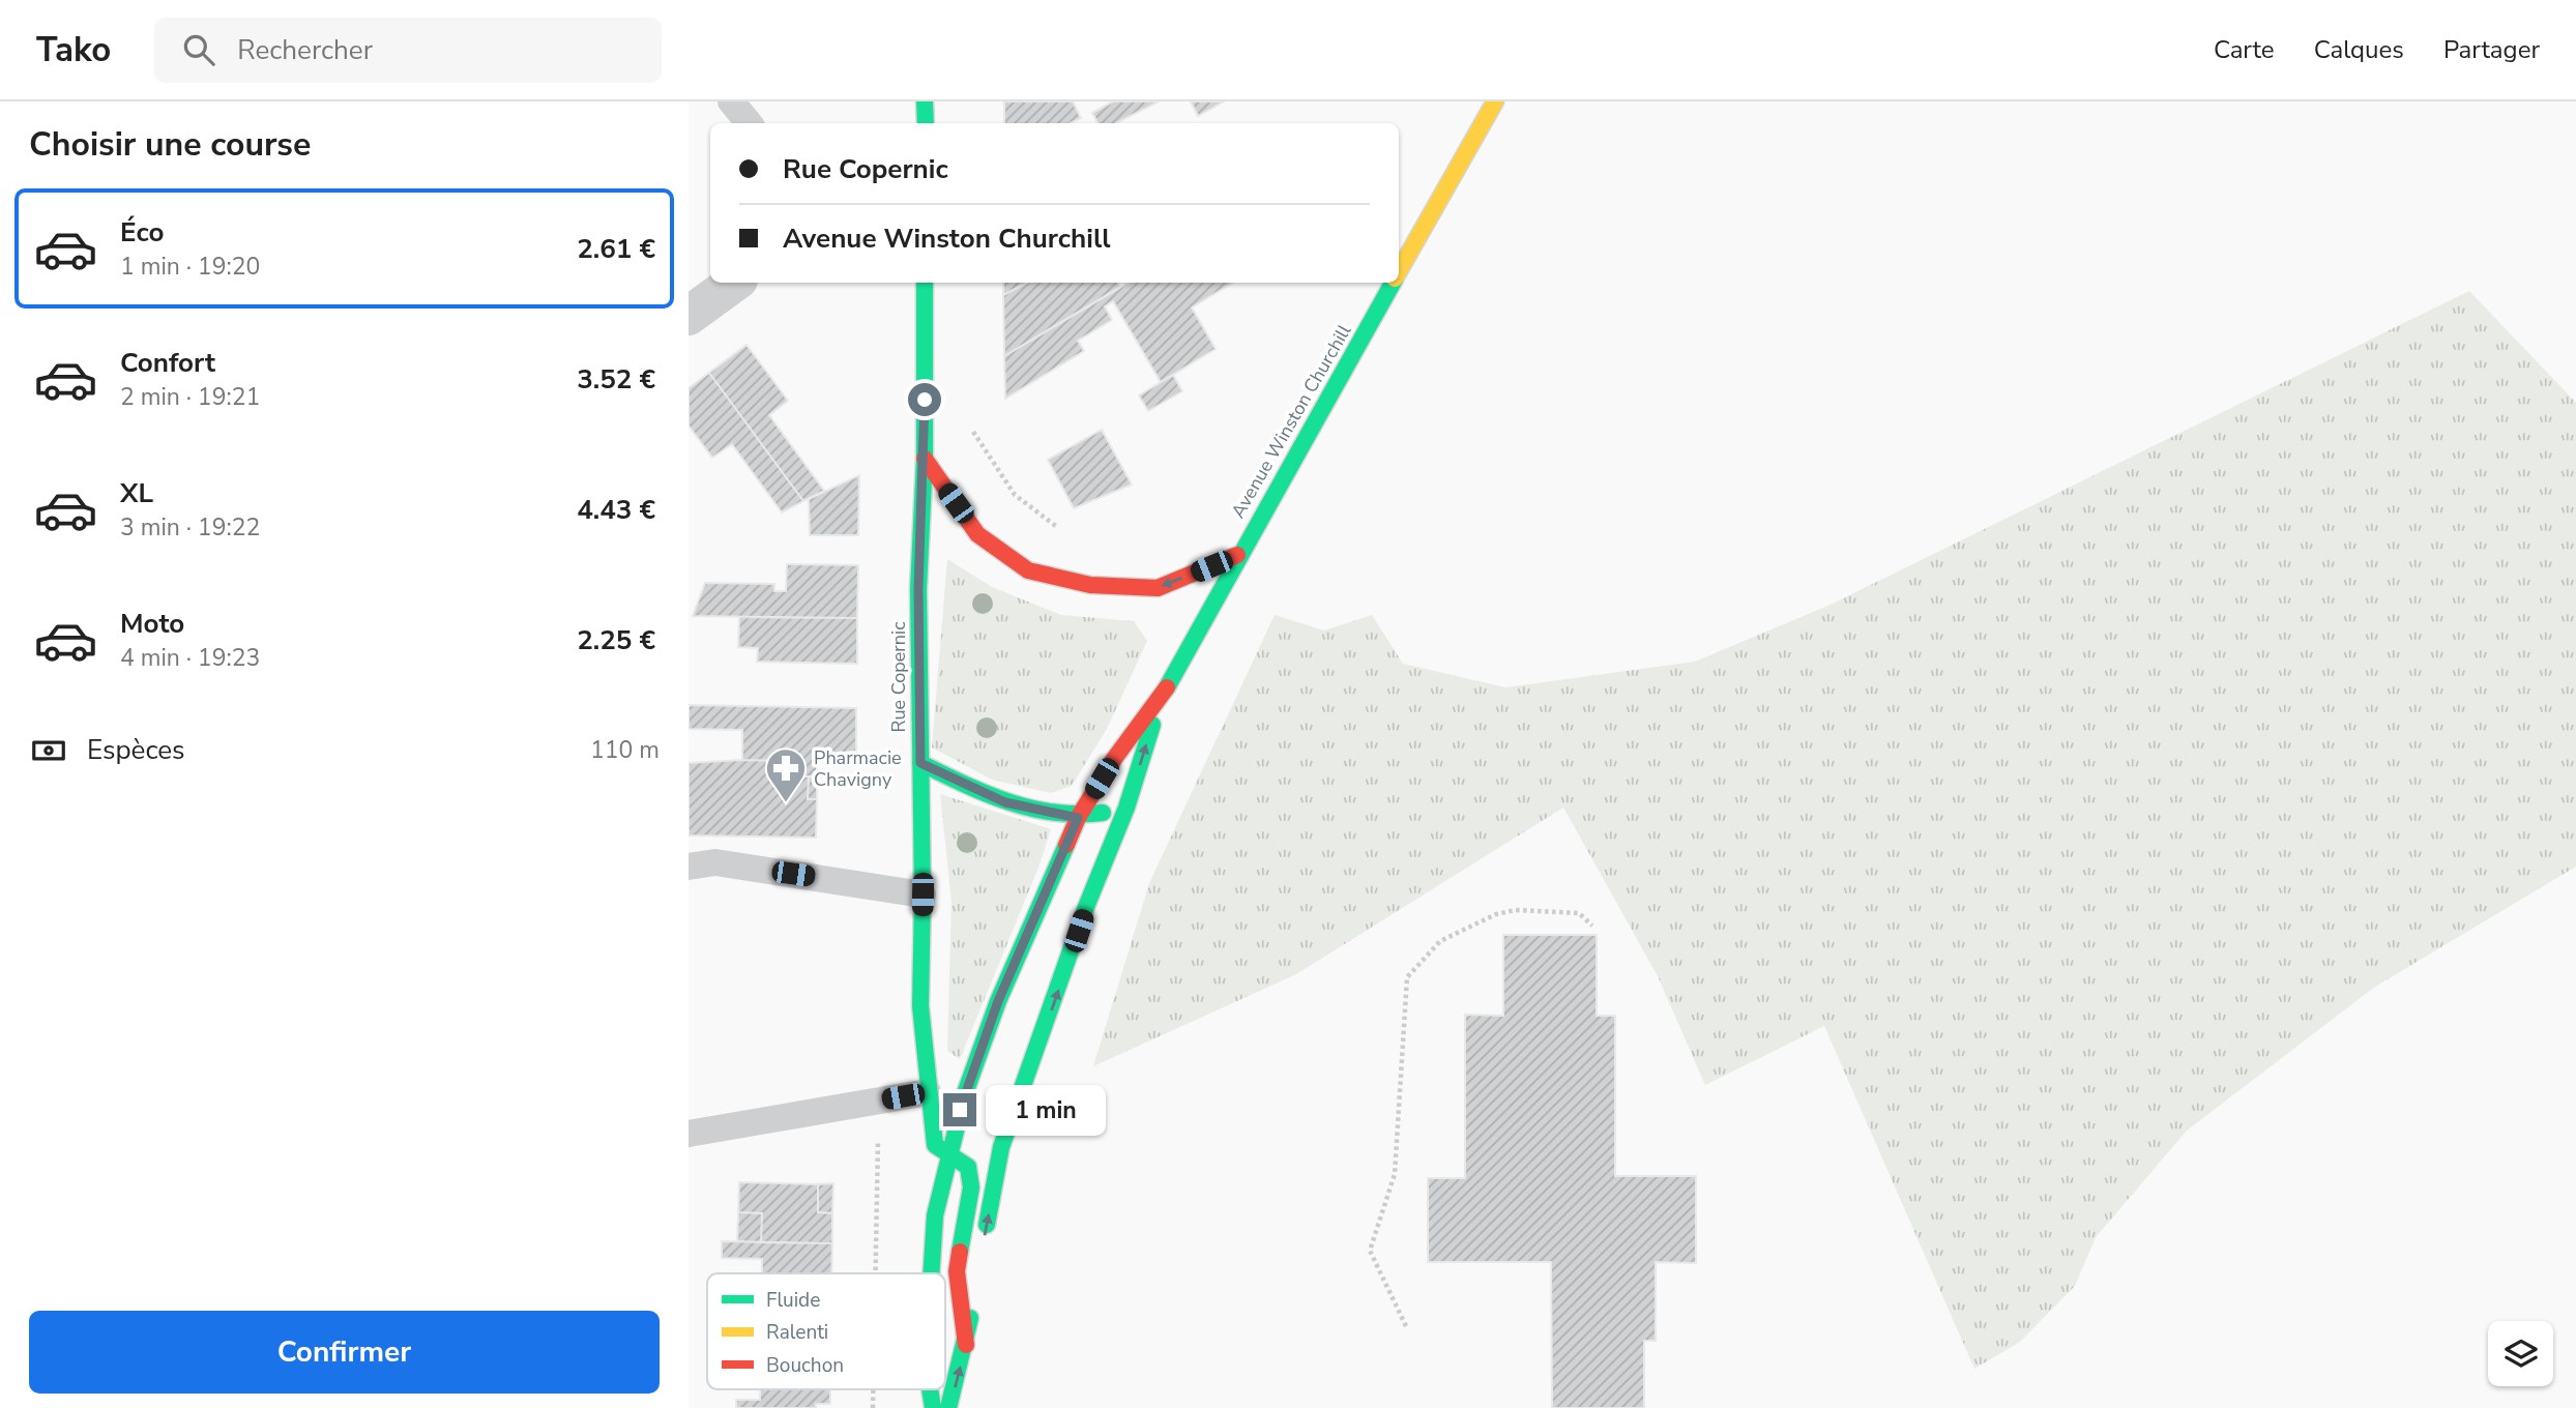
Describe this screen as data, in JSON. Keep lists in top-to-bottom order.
{
  "streets": {
    "main road": ["Avenue Winston Churchill", "Rue Copernic"]
  },
  "crossings": [
    ["Avenue Winston Churchill", "Rue Copernic"]
  ],
  "places": {
    "pharmacy": ["Pharmacie Chavigny"]
  },
  "legend": ["Fluide", "Ralenti", "Bouchon"],
  "page": {
    "header": "Tako",
    "search": "Rechercher",
    "nav": ["Carte", "Calques", "Partager"],
    "heading": "Choisir une course",
    "banner": ["Rue Copernic", "Avenue Winston Churchill"],
    "list": [
      {
        "name": "Éco",
        "note": "1 min · 19:20",
        "value": "2.61 €"
      },
      {
        "name": "Confort",
        "note": "2 min · 19:21",
        "value": "3.52 €"
      },
      {
        "name": "XL",
        "note": "3 min · 19:22",
        "value": "4.43 €"
      },
      {
        "name": "Moto",
        "note": "4 min · 19:23",
        "value": "2.25 €"
      }
    ],
    "pay": ["Espèces", "110 m"],
    "bubble": "1 min",
    "buttons": "Confirmer"
  }
}
